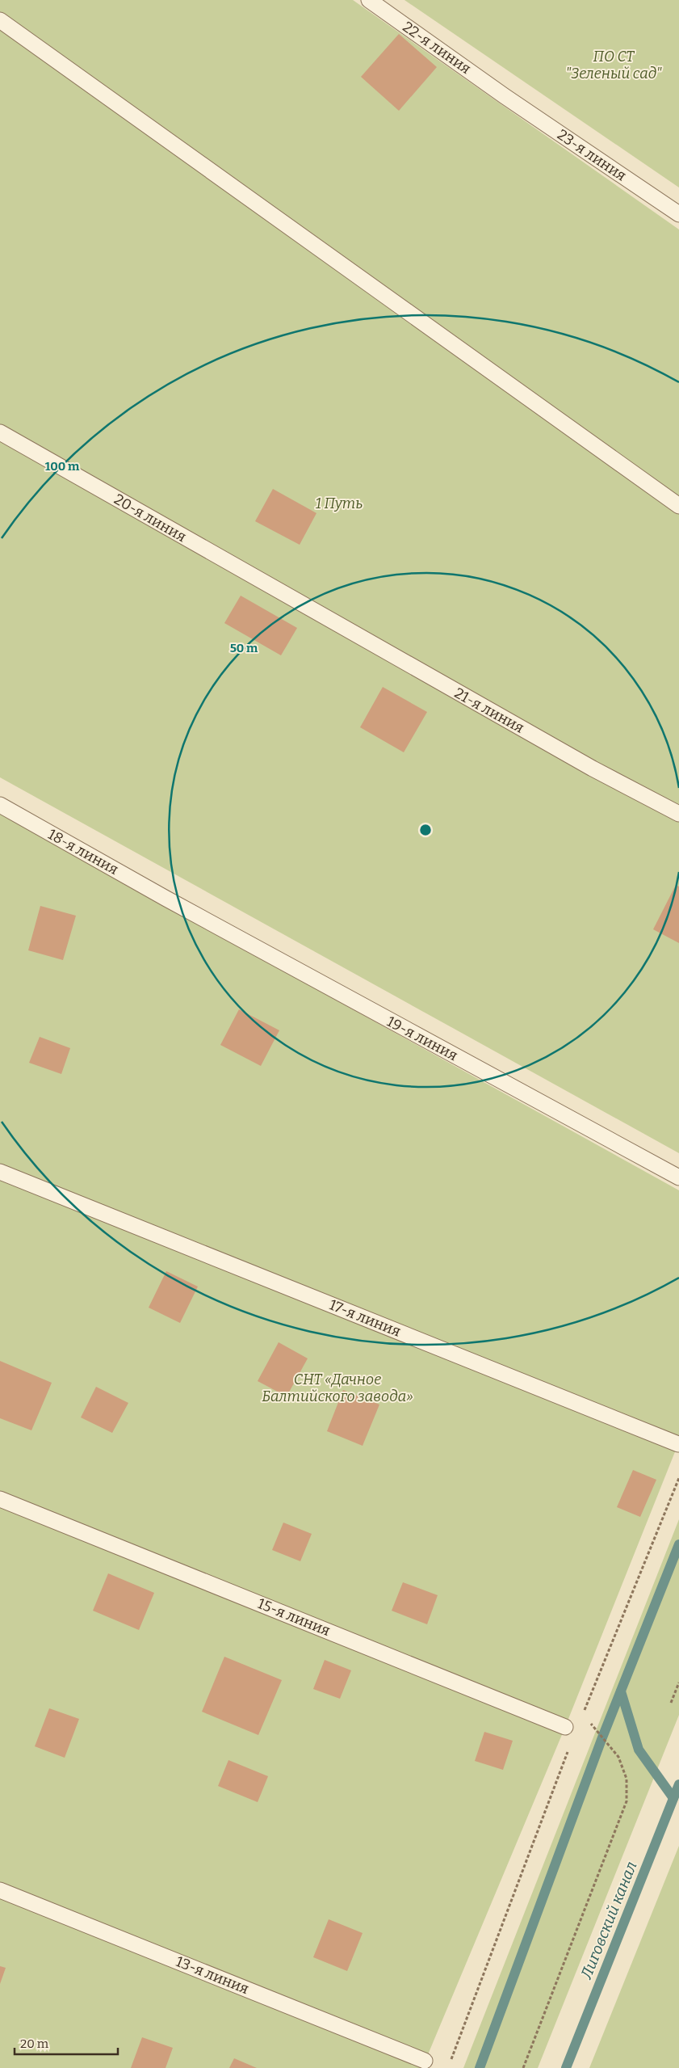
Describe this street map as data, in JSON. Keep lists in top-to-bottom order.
{
  "streets": {
    "lane": [
      "22-я линия",
      "23-я линия",
      "20-я линия",
      "21-я линия",
      "18-я линия",
      "19-я линия",
      "17-я линия",
      "15-я линия",
      "13-я линия"
    ]
  },
  "crossings": [
    ["22-я линия", "23-я линия"],
    ["20-я линия", "21-я линия"],
    ["18-я линия", "19-я линия"]
  ],
  "water": ["Лиговский канал"],
  "parks": ["ПО СТ \"Зеленый сад\"", "1 Путь", "СНТ «Дачное Балтийского завода»"],
  "scale_bar": "20 m",
  "rings": ["100 m", "50 m"]
}
